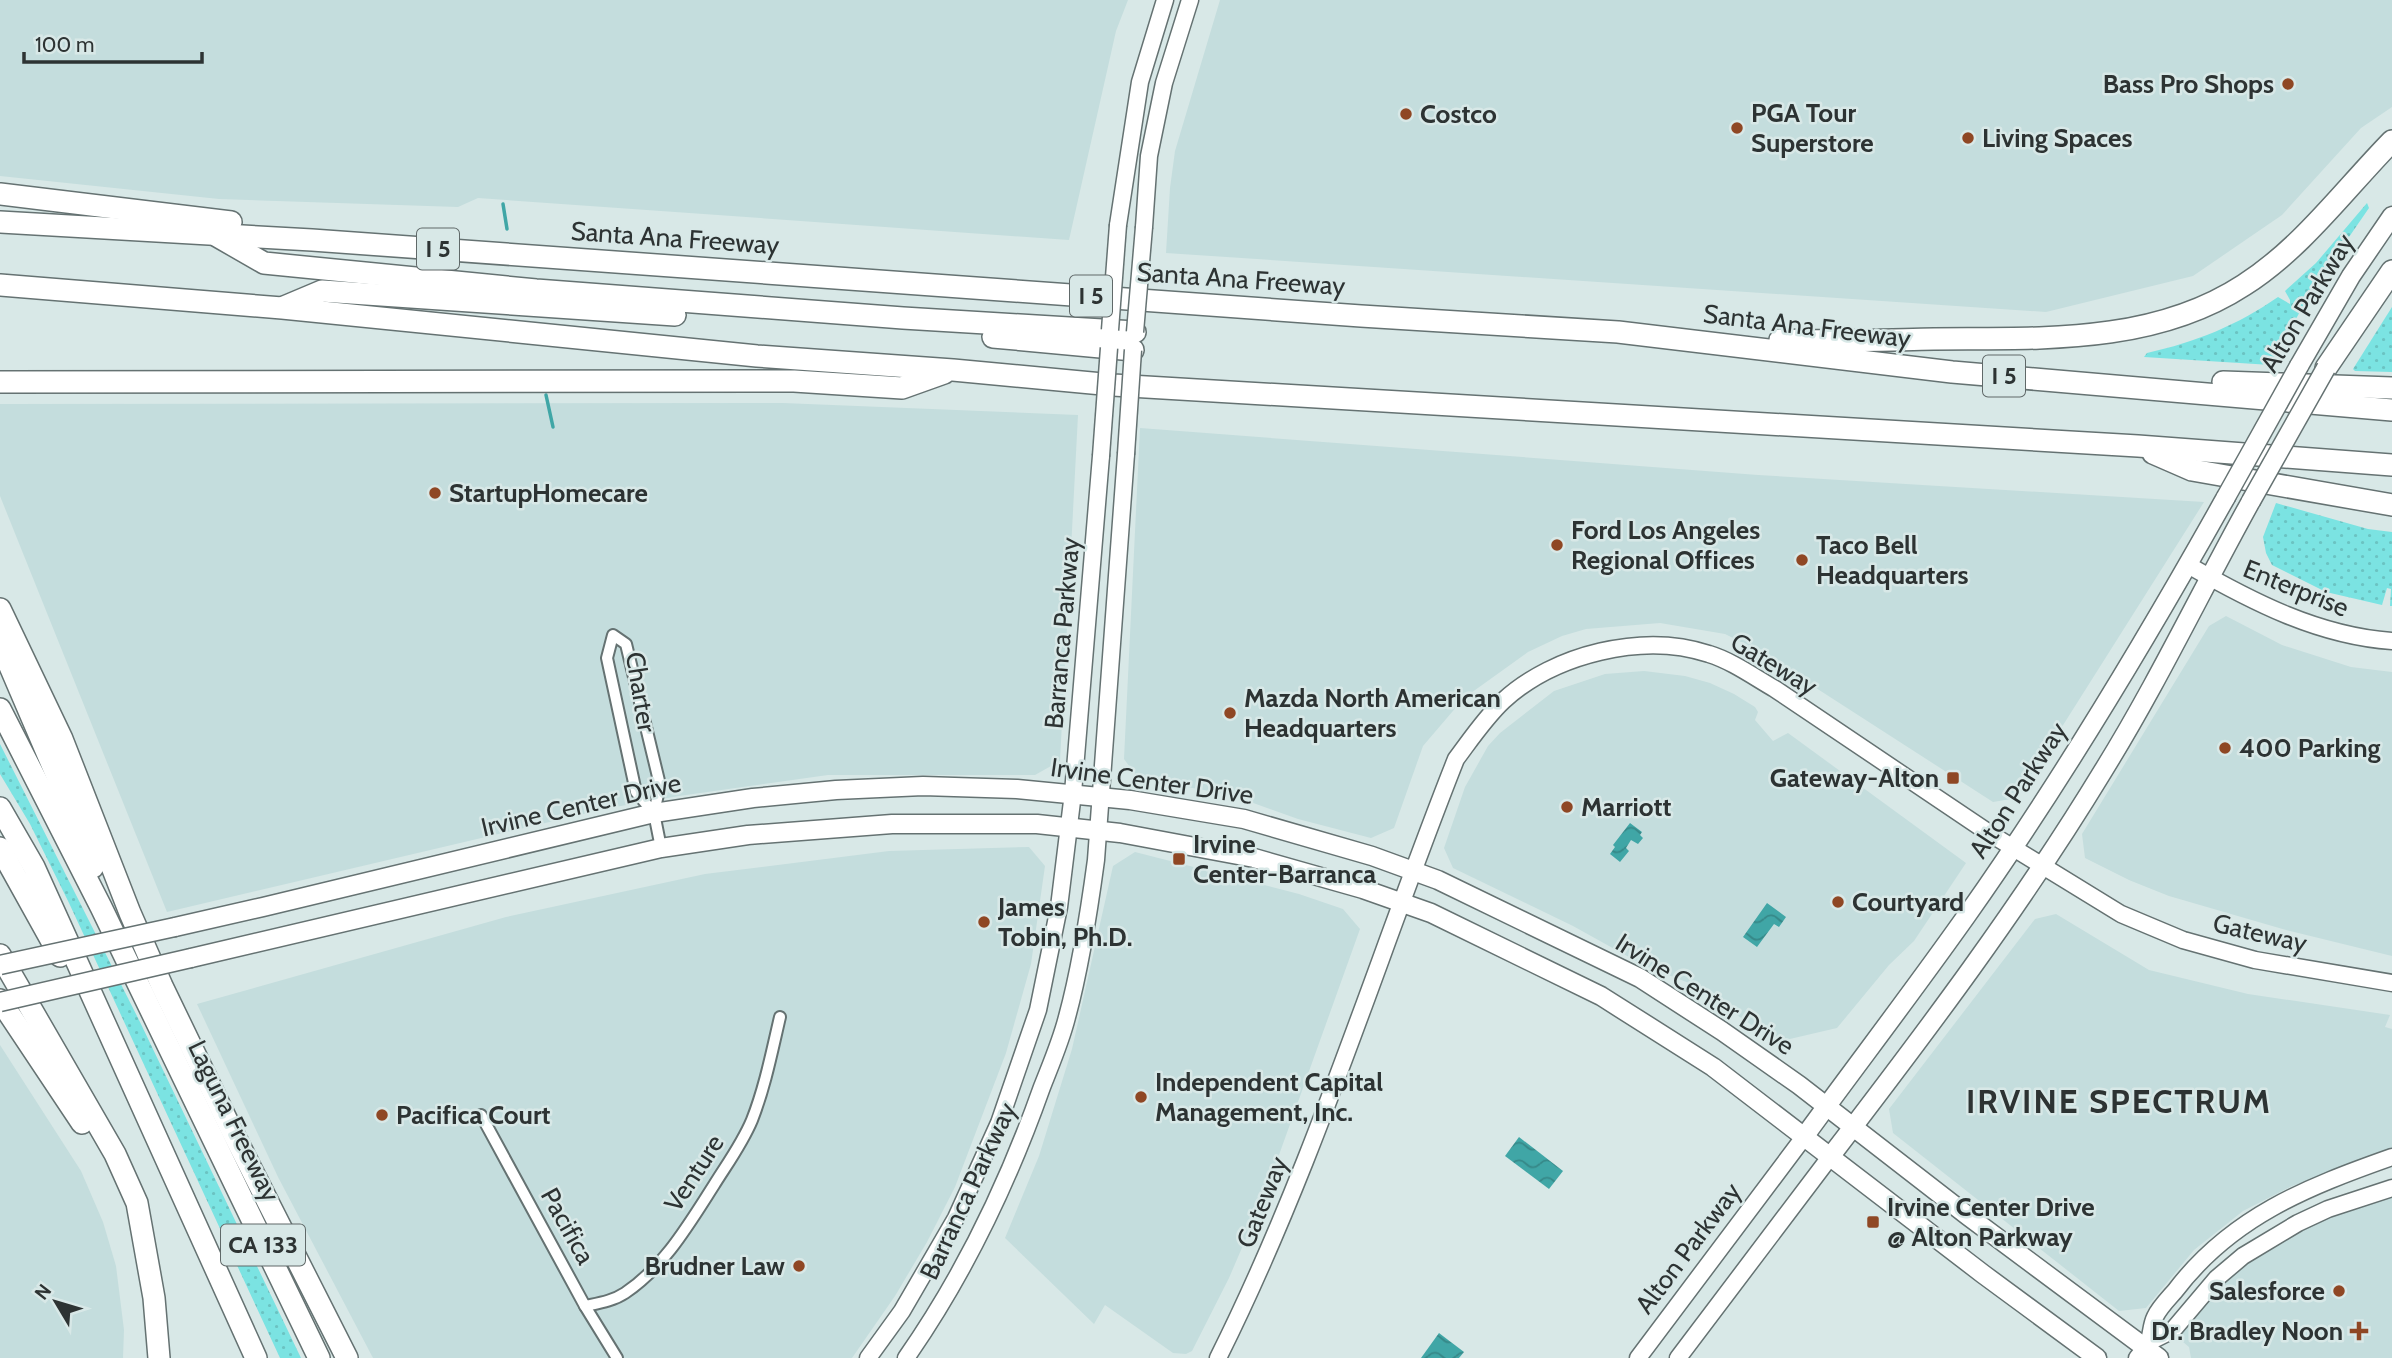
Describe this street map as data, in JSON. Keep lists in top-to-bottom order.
{
  "streets": {
    "highway": [
      "Santa Ana Freeway",
      "I 5",
      "Laguna Freeway",
      "CA 133"
    ],
    "main road": [
      "Alton Parkway",
      "Enterprise",
      "Barranca Parkway",
      "Gateway",
      "Irvine Center Drive"
    ],
    "street": ["Charter", "Venture", "Pacifica"]
  },
  "crossings": [
    ["Alton Parkway", "Enterprise"],
    ["Alton Parkway", "Gateway"],
    ["Alton Parkway", "Irvine Center Drive"],
    ["Barranca Parkway", "Irvine Center Drive"],
    ["Gateway", "Irvine Center Drive"],
    ["Charter", "Irvine Center Drive"],
    ["Venture", "Pacifica"]
  ],
  "districts": ["IRVINE SPECTRUM"],
  "places": {
    "other": [
      "Bass Pro Shops",
      "Costco",
      "PGA Tour Superstore",
      "Living Spaces",
      "StartupHomecare",
      "Ford Los Angeles Regional Offices",
      "Taco Bell Headquarters",
      "Mazda North American Headquarters",
      "400 Parking",
      "Marriott",
      "Courtyard",
      "James Tobin, Ph.D.",
      "Independent Capital Management, Inc.",
      "Pacifica Court",
      "Brudner Law",
      "Salesforce"
    ],
    "transit": ["Gateway-Alton", "Irvine Center-Barranca", "Irvine Center Drive @ Alton Parkway"],
    "health": ["Dr. Bradley Noon"]
  },
  "scale_bar": "100 m",
  "north": "top left"
}
